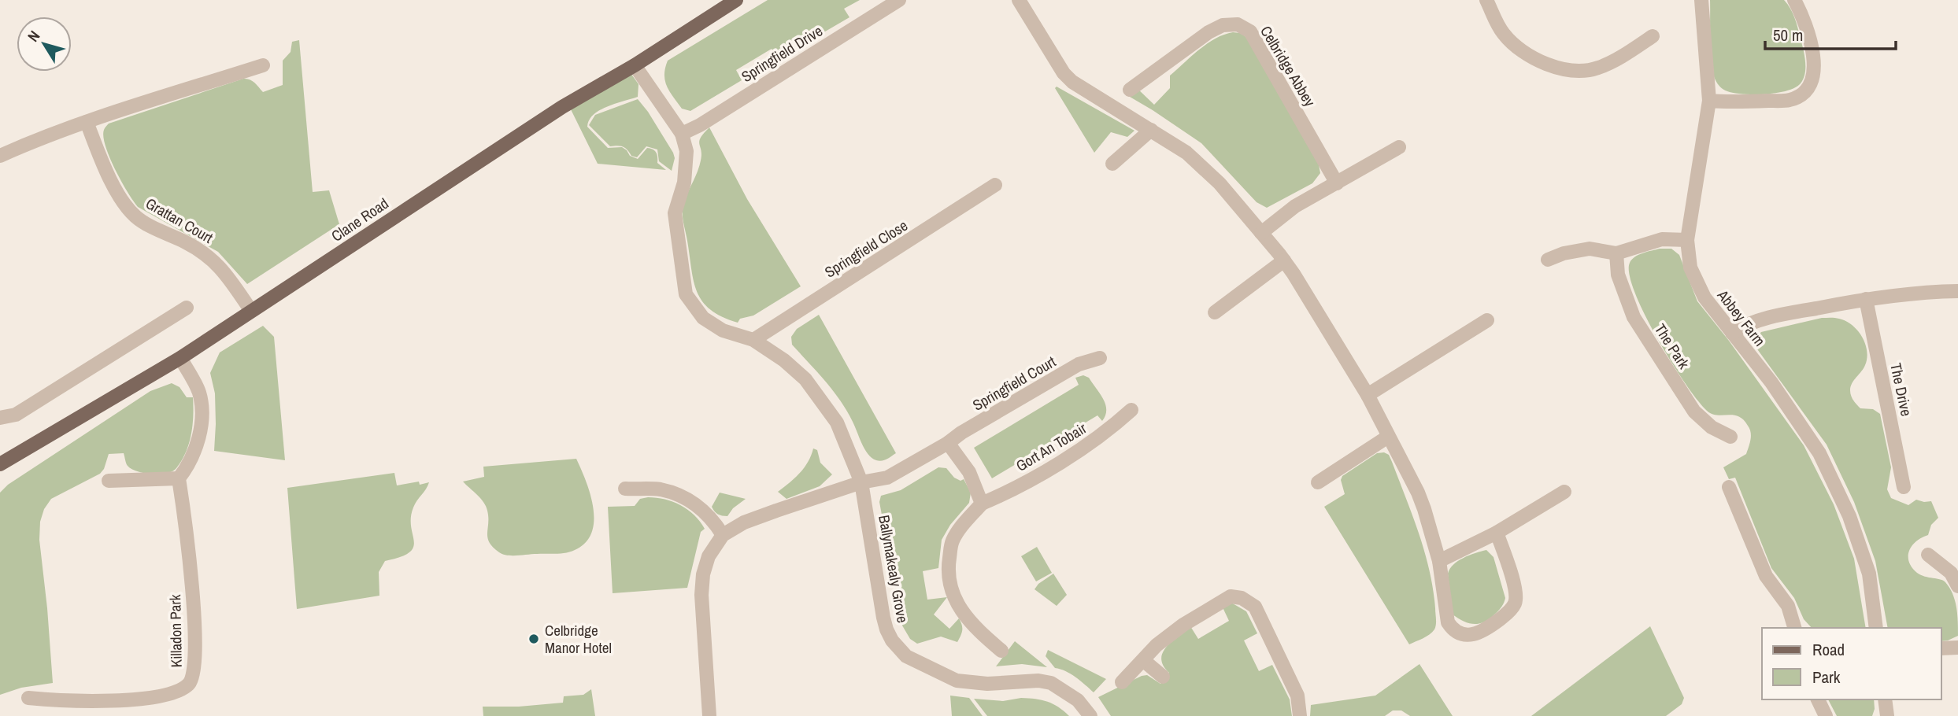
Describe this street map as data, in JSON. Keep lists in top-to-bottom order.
{
  "streets": {
    "main road": ["Clane Road"],
    "street": [
      "Springfield Drive",
      "Celbridge Abbey",
      "Grattan Court",
      "Springfield Close",
      "Abbey Farm",
      "The Park",
      "Springfield Court",
      "The Drive",
      "Gort An Tobair",
      "Ballymakealy Grove",
      "Killadon Park"
    ]
  },
  "crossings": [
    ["Springfield Drive", "Ballymakealy Grove"],
    ["Clane Road", "Grattan Court"],
    ["Clane Road", "Ballymakealy Grove"],
    ["Springfield Close", "Ballymakealy Grove"],
    ["Springfield Court", "Ballymakealy Grove"]
  ],
  "places": ["Celbridge Manor Hotel"],
  "legend": ["Road", "Park"],
  "scale_bar": "50 m",
  "north": "top left"
}
